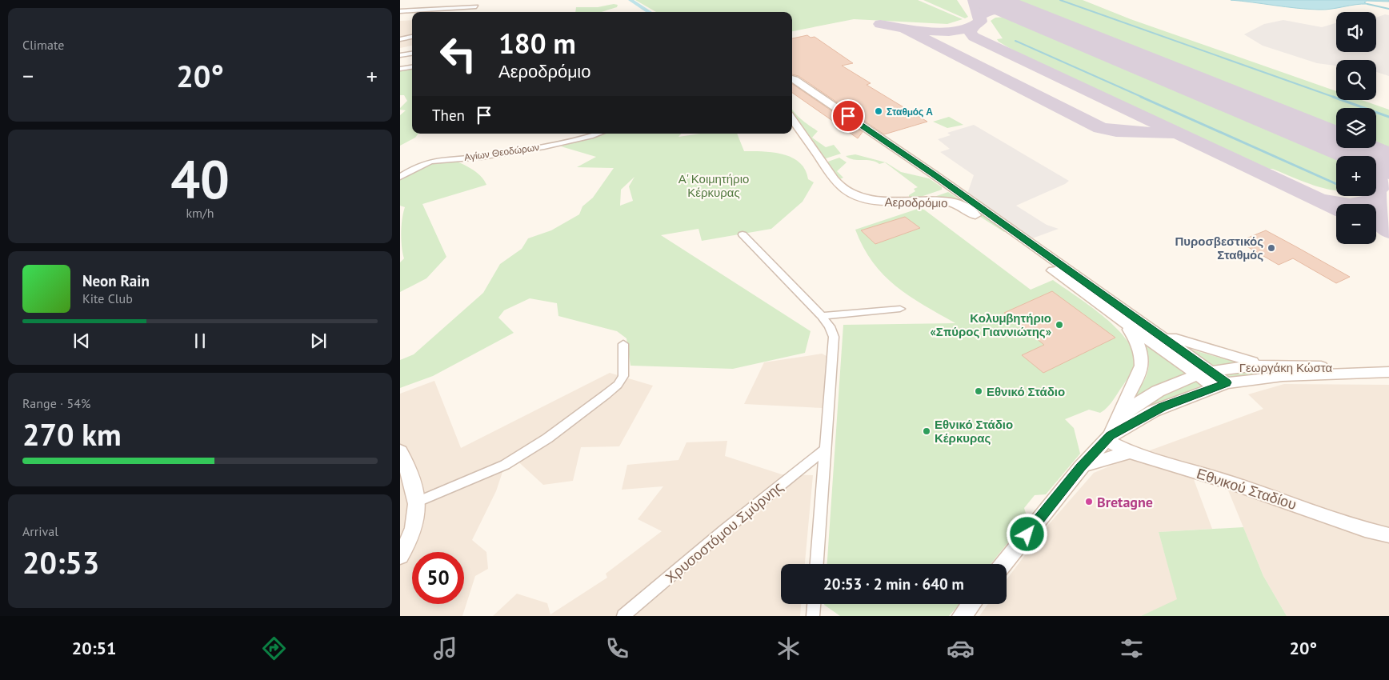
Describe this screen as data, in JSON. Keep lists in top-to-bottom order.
{
  "streets": {
    "main road": ["Αεροδρόμιο", "Γεωργάκη Κώστα", "Εθνικού Σταδίου"],
    "street": ["Αγίων Θεοδώρων", "Χρυσοστόμου Σμύρνης"]
  },
  "crossings": [
    ["Αεροδρόμιο", "Γεωργάκη Κώστα"],
    ["Γεωργάκη Κώστα", "Εθνικού Σταδίου"]
  ],
  "parks": ["Α' Κοιμητήριο Κέρκυρας"],
  "places": [
    "Σταθμός Α",
    "Πυροσβεστικός Σταθμός",
    "Κολυμβητήριο «Σπύρος Γιαννιώτης»",
    "Εθνικό Στάδιο",
    "Εθνικό Στάδιο Κέρκυρας",
    "Bretagne"
  ],
  "page": {
    "tile": [
      "Climate",
      ["40", "km/h"],
      ["Range · 54%", "270 km"],
      ["Arrival", "20:53"]
    ],
    "map_buttons": ["+", "−"],
    "turn": ["180 m", "Αεροδρόμιο"],
    "heat": ["−", "20°", "+"],
    "then": "Then",
    "song": ["Neon Rain", "Kite Club"],
    "limit": "50",
    "trip": "20:53 · 2 min · 640 m",
    "tabs": ["20:51", "20°"]
  }
}
